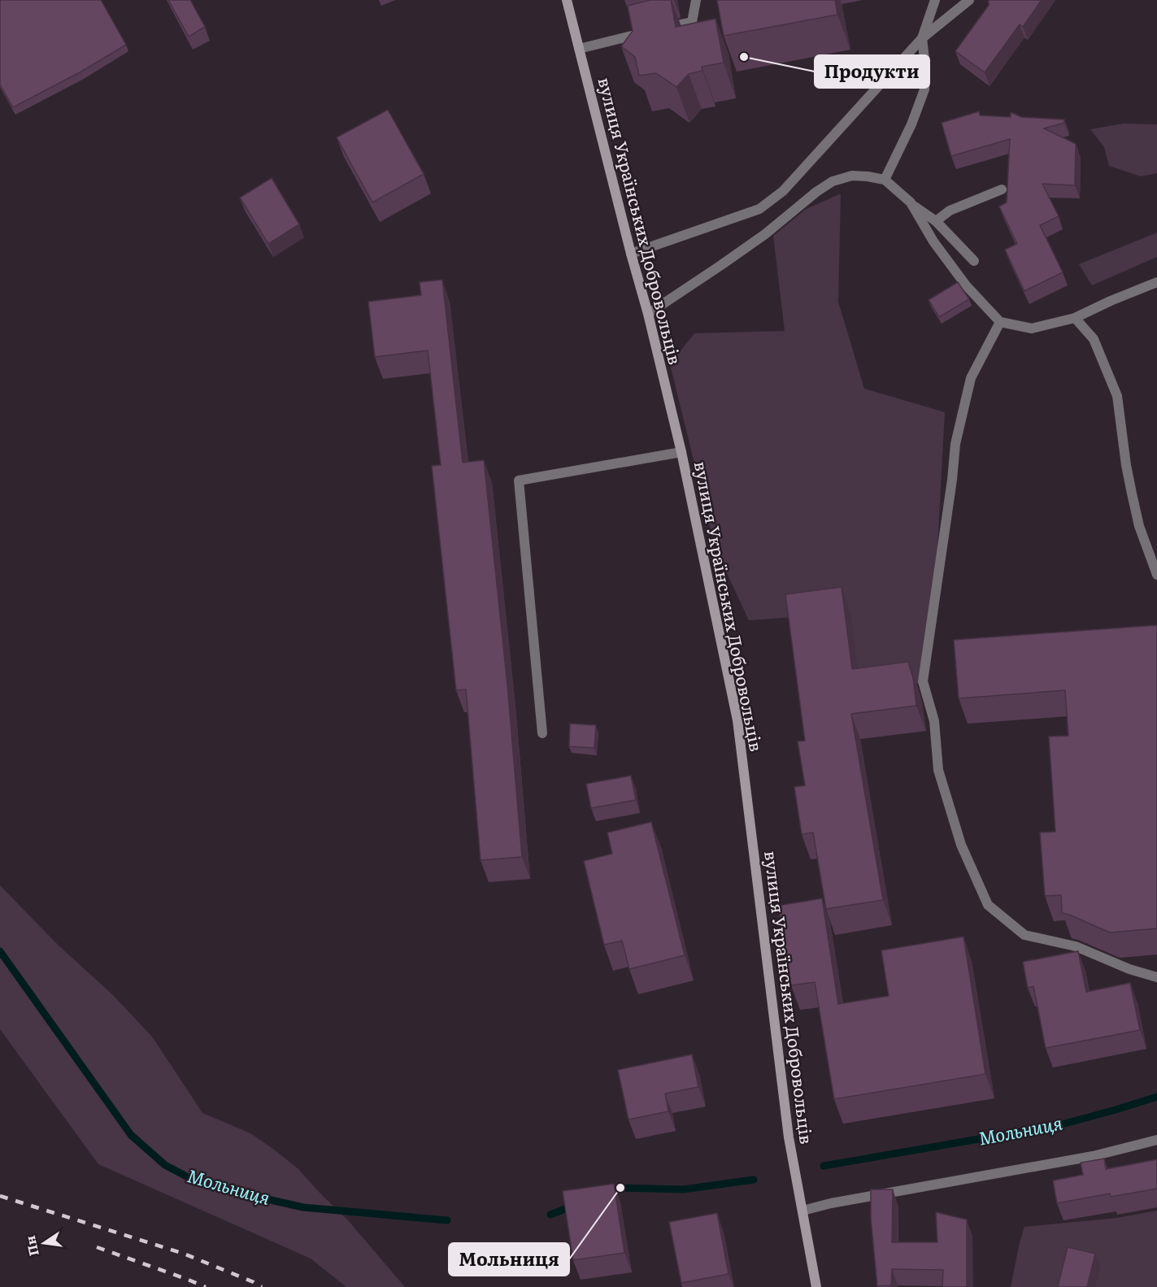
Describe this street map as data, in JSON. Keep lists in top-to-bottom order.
{
  "streets": {
    "street": ["вулиця Українських Добровольців"]
  },
  "water": ["Мольниця"],
  "places": ["Продукти", "Мольниця"],
  "north": "left"
}
